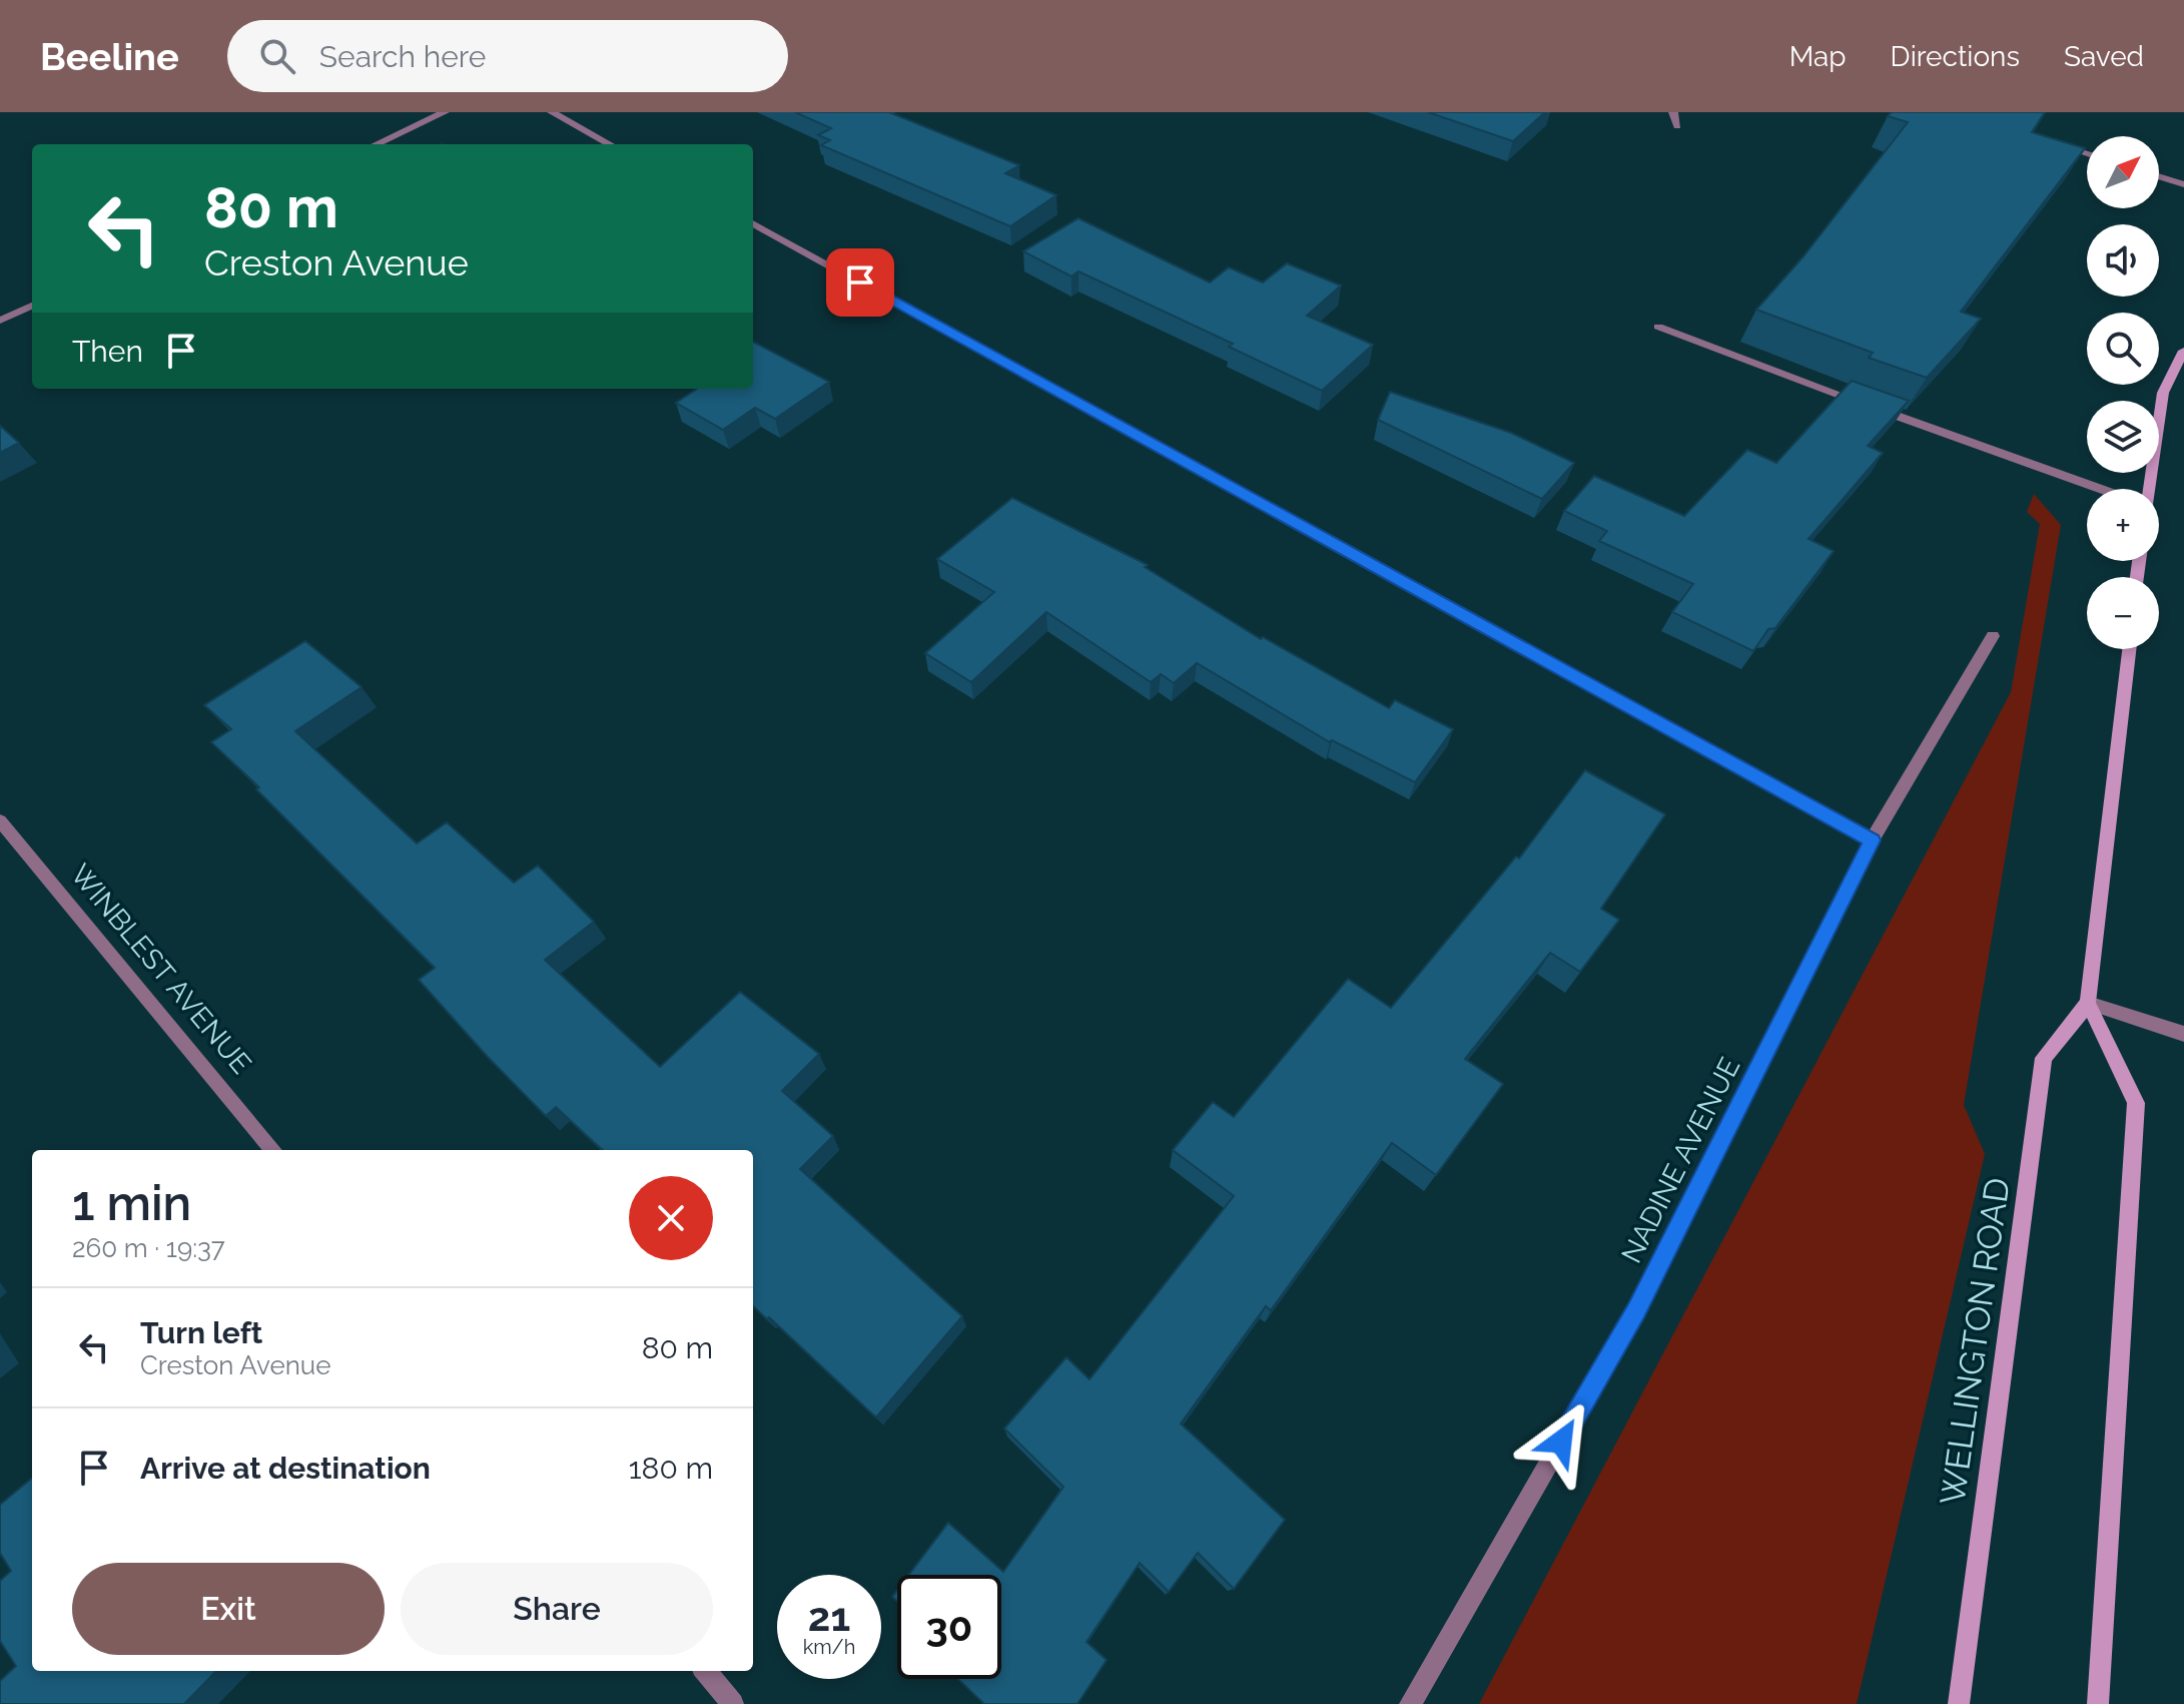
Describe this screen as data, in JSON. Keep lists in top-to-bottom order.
{
  "streets": {
    "main road": ["WELLINGTON ROAD"],
    "street": ["WINBLEST AVENUE", "NADINE AVENUE"]
  },
  "north": "top right",
  "page": {
    "header": "Beeline",
    "search": "Search here",
    "nav": ["Map", "Directions", "Saved"],
    "map_buttons": ["+", "−"],
    "turn": ["80 m", "Creston Avenue"],
    "then": "Then",
    "heading": ["1 min", "260 m · 19:37"],
    "list": [
      {
        "name": "Turn left",
        "note": "Creston Avenue",
        "value": "80 m"
      },
      {
        "name": "Arrive at destination",
        "value": "180 m"
      }
    ],
    "buttons": ["Exit", "Share"],
    "speed": "21 km/h",
    "limit": "30"
  }
}
